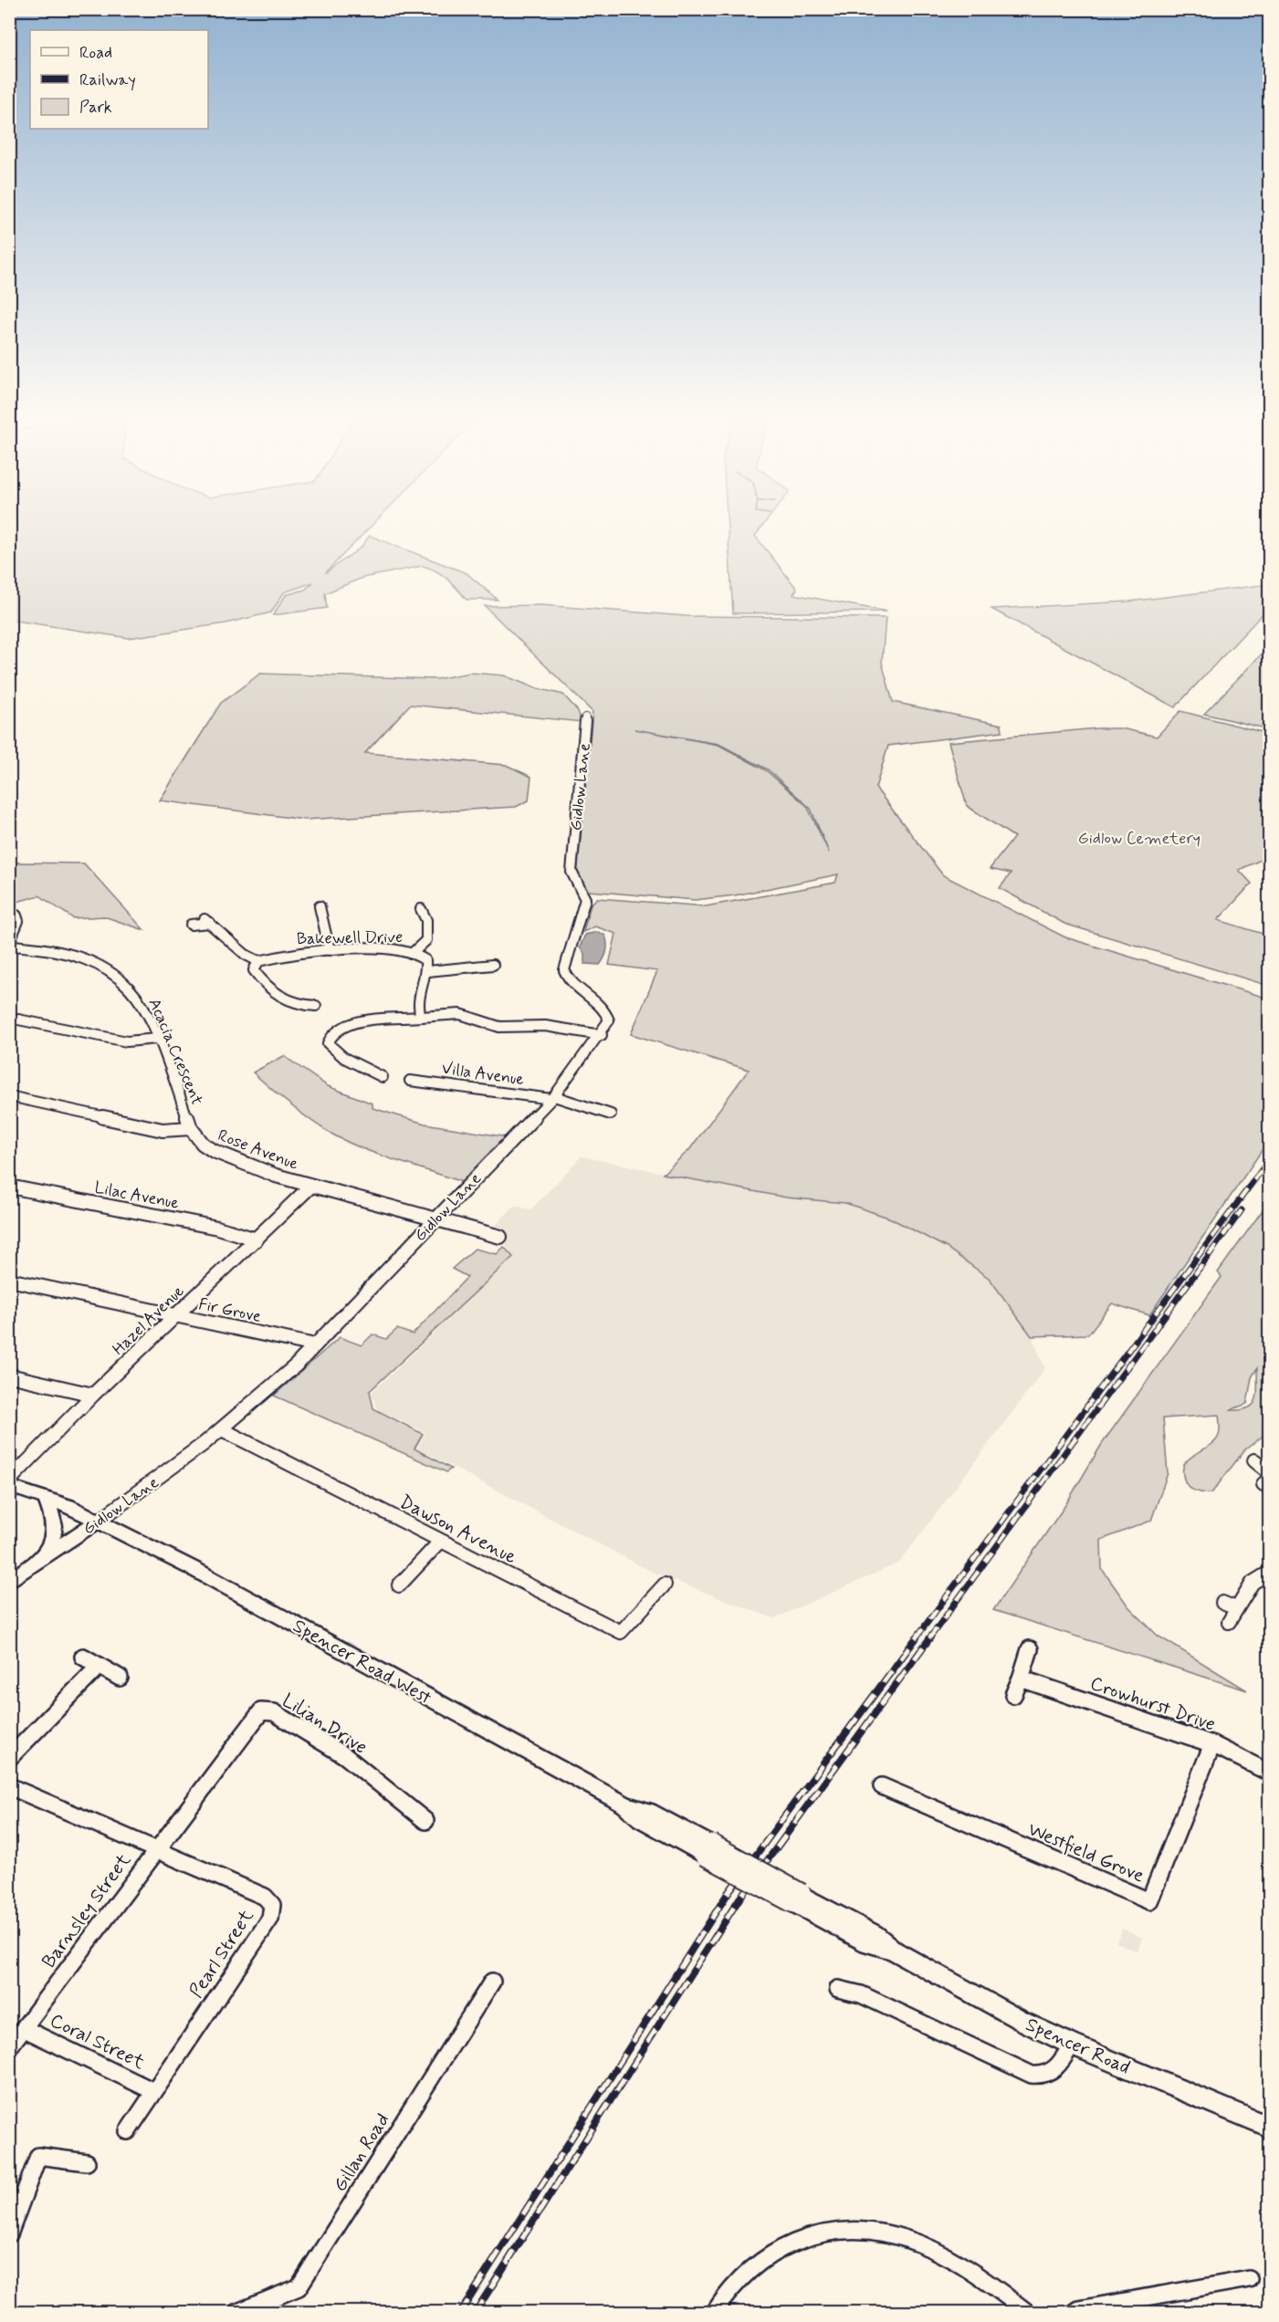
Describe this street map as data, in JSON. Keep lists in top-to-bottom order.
{
  "streets": {
    "street": [
      "Gidlow Lane",
      "Bakewell Drive",
      "Acacia Crescent",
      "Villa Avenue",
      "Rose Avenue",
      "Lilac Avenue",
      "Fir Grove",
      "Hazel Avenue",
      "Dawson Avenue",
      "Spencer Road West",
      "Crowhurst Drive",
      "Lilian Drive",
      "Westfield Grove",
      "Barnsley Street",
      "Pearl Street",
      "Coral Street",
      "Spencer Road",
      "Gillan Road"
    ]
  },
  "crossings": [
    ["Gidlow Lane", "Villa Avenue"],
    ["Gidlow Lane", "Rose Avenue"],
    ["Gidlow Lane", "Fir Grove"],
    ["Gidlow Lane", "Dawson Avenue"],
    ["Gidlow Lane", "Spencer Road West"],
    ["Acacia Crescent", "Rose Avenue"],
    ["Rose Avenue", "Hazel Avenue"],
    ["Lilac Avenue", "Hazel Avenue"],
    ["Fir Grove", "Hazel Avenue"],
    ["Spencer Road West", "Spencer Road"],
    ["Crowhurst Drive", "Westfield Grove"],
    ["Lilian Drive", "Barnsley Street"],
    ["Lilian Drive", "Pearl Street"],
    ["Barnsley Street", "Pearl Street"],
    ["Barnsley Street", "Coral Street"],
    ["Pearl Street", "Coral Street"]
  ],
  "parks": ["Gidlow Cemetery"],
  "legend": ["Road", "Railway", "Park"]
}
